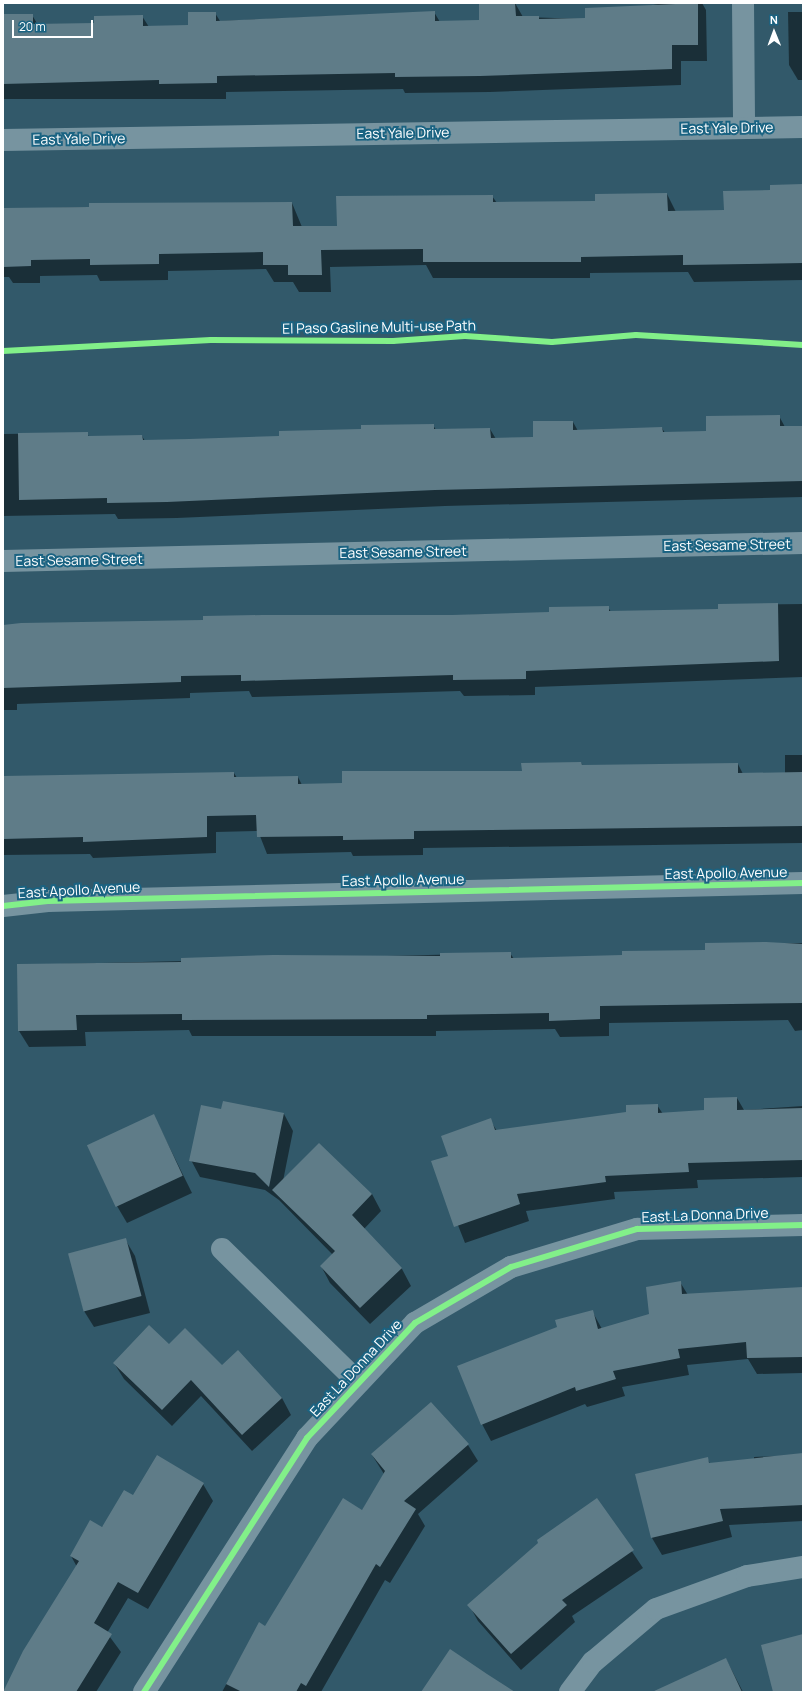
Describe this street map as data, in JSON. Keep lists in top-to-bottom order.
{
  "streets": {
    "street": [
      "East Yale Drive",
      "East Sesame Street",
      "East Apollo Avenue",
      "East La Donna Drive"
    ],
    "cycle path": ["El Paso Gasline Multi-use Path"]
  },
  "scale_bar": "20 m",
  "north": "top"
}
